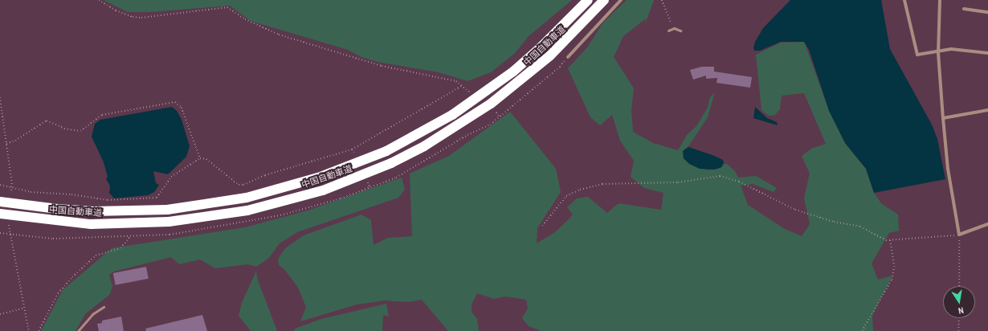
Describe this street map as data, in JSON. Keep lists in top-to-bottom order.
{
  "streets": {
    "highway": ["中国自動車道"]
  },
  "north": "bottom"
}
